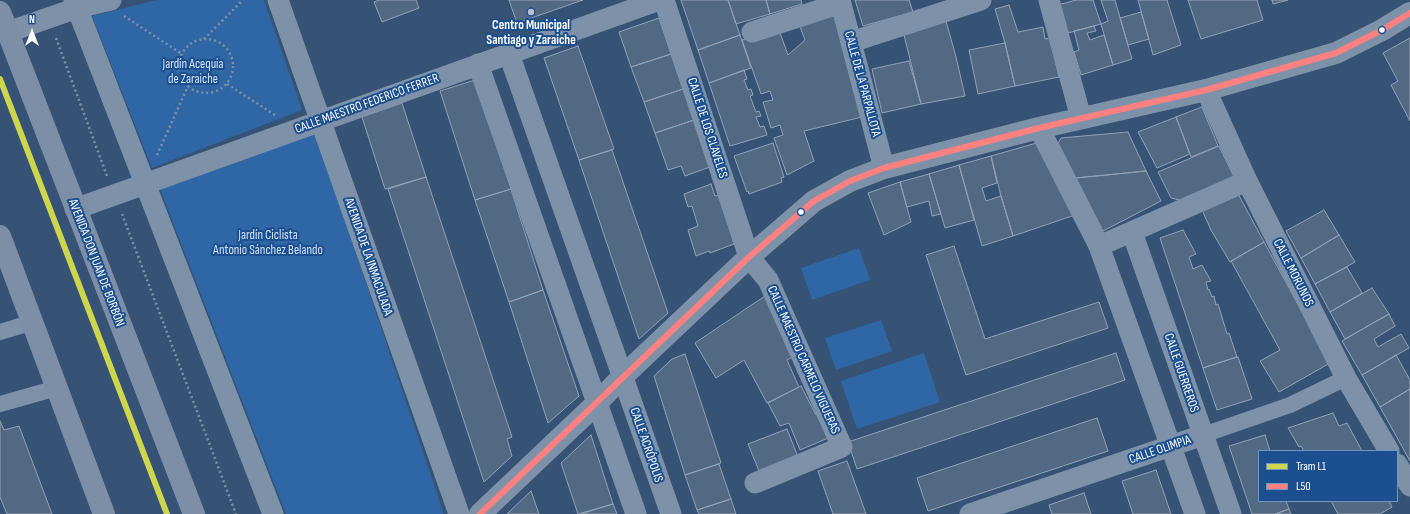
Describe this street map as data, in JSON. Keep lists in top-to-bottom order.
{
  "streets": {
    "main road": ["AVENIDA DON JUAN DE BORBÓN"],
    "street": [
      "CALLE DE LA PARPALLOTA",
      "CALLE MAESTRO FEDERICO FERRER",
      "CALLE DE LOS CLAVELES",
      "AVENIDA DE LA INMACULADA",
      "CALLE MORUNOS",
      "CALLE MAESTRO CARMELO VIGUERAS",
      "CALLE GUERREROS",
      "CALLE ACRÓPOLIS",
      "CALLE OLIMPIA"
    ]
  },
  "crossings": [
    ["CALLE MAESTRO FEDERICO FERRER", "AVENIDA DE LA INMACULADA"],
    ["CALLE MAESTRO FEDERICO FERRER", "AVENIDA DON JUAN DE BORBÓN"],
    ["CALLE MAESTRO FEDERICO FERRER", "CALLE ACRÓPOLIS"],
    ["CALLE DE LOS CLAVELES", "CALLE MAESTRO CARMELO VIGUERAS"],
    ["CALLE MORUNOS", "CALLE OLIMPIA"],
    ["CALLE GUERREROS", "CALLE OLIMPIA"]
  ],
  "parks": ["Jardín Acequia de Zaraiche", "Jardín Ciclista Antonio Sánchez Belando"],
  "places": ["Centro Municipal Santiago y Zaraiche"],
  "lines": ["transit line L50", "tram line L1"],
  "legend": ["Tram L1", "L50"],
  "north": "top"
}
